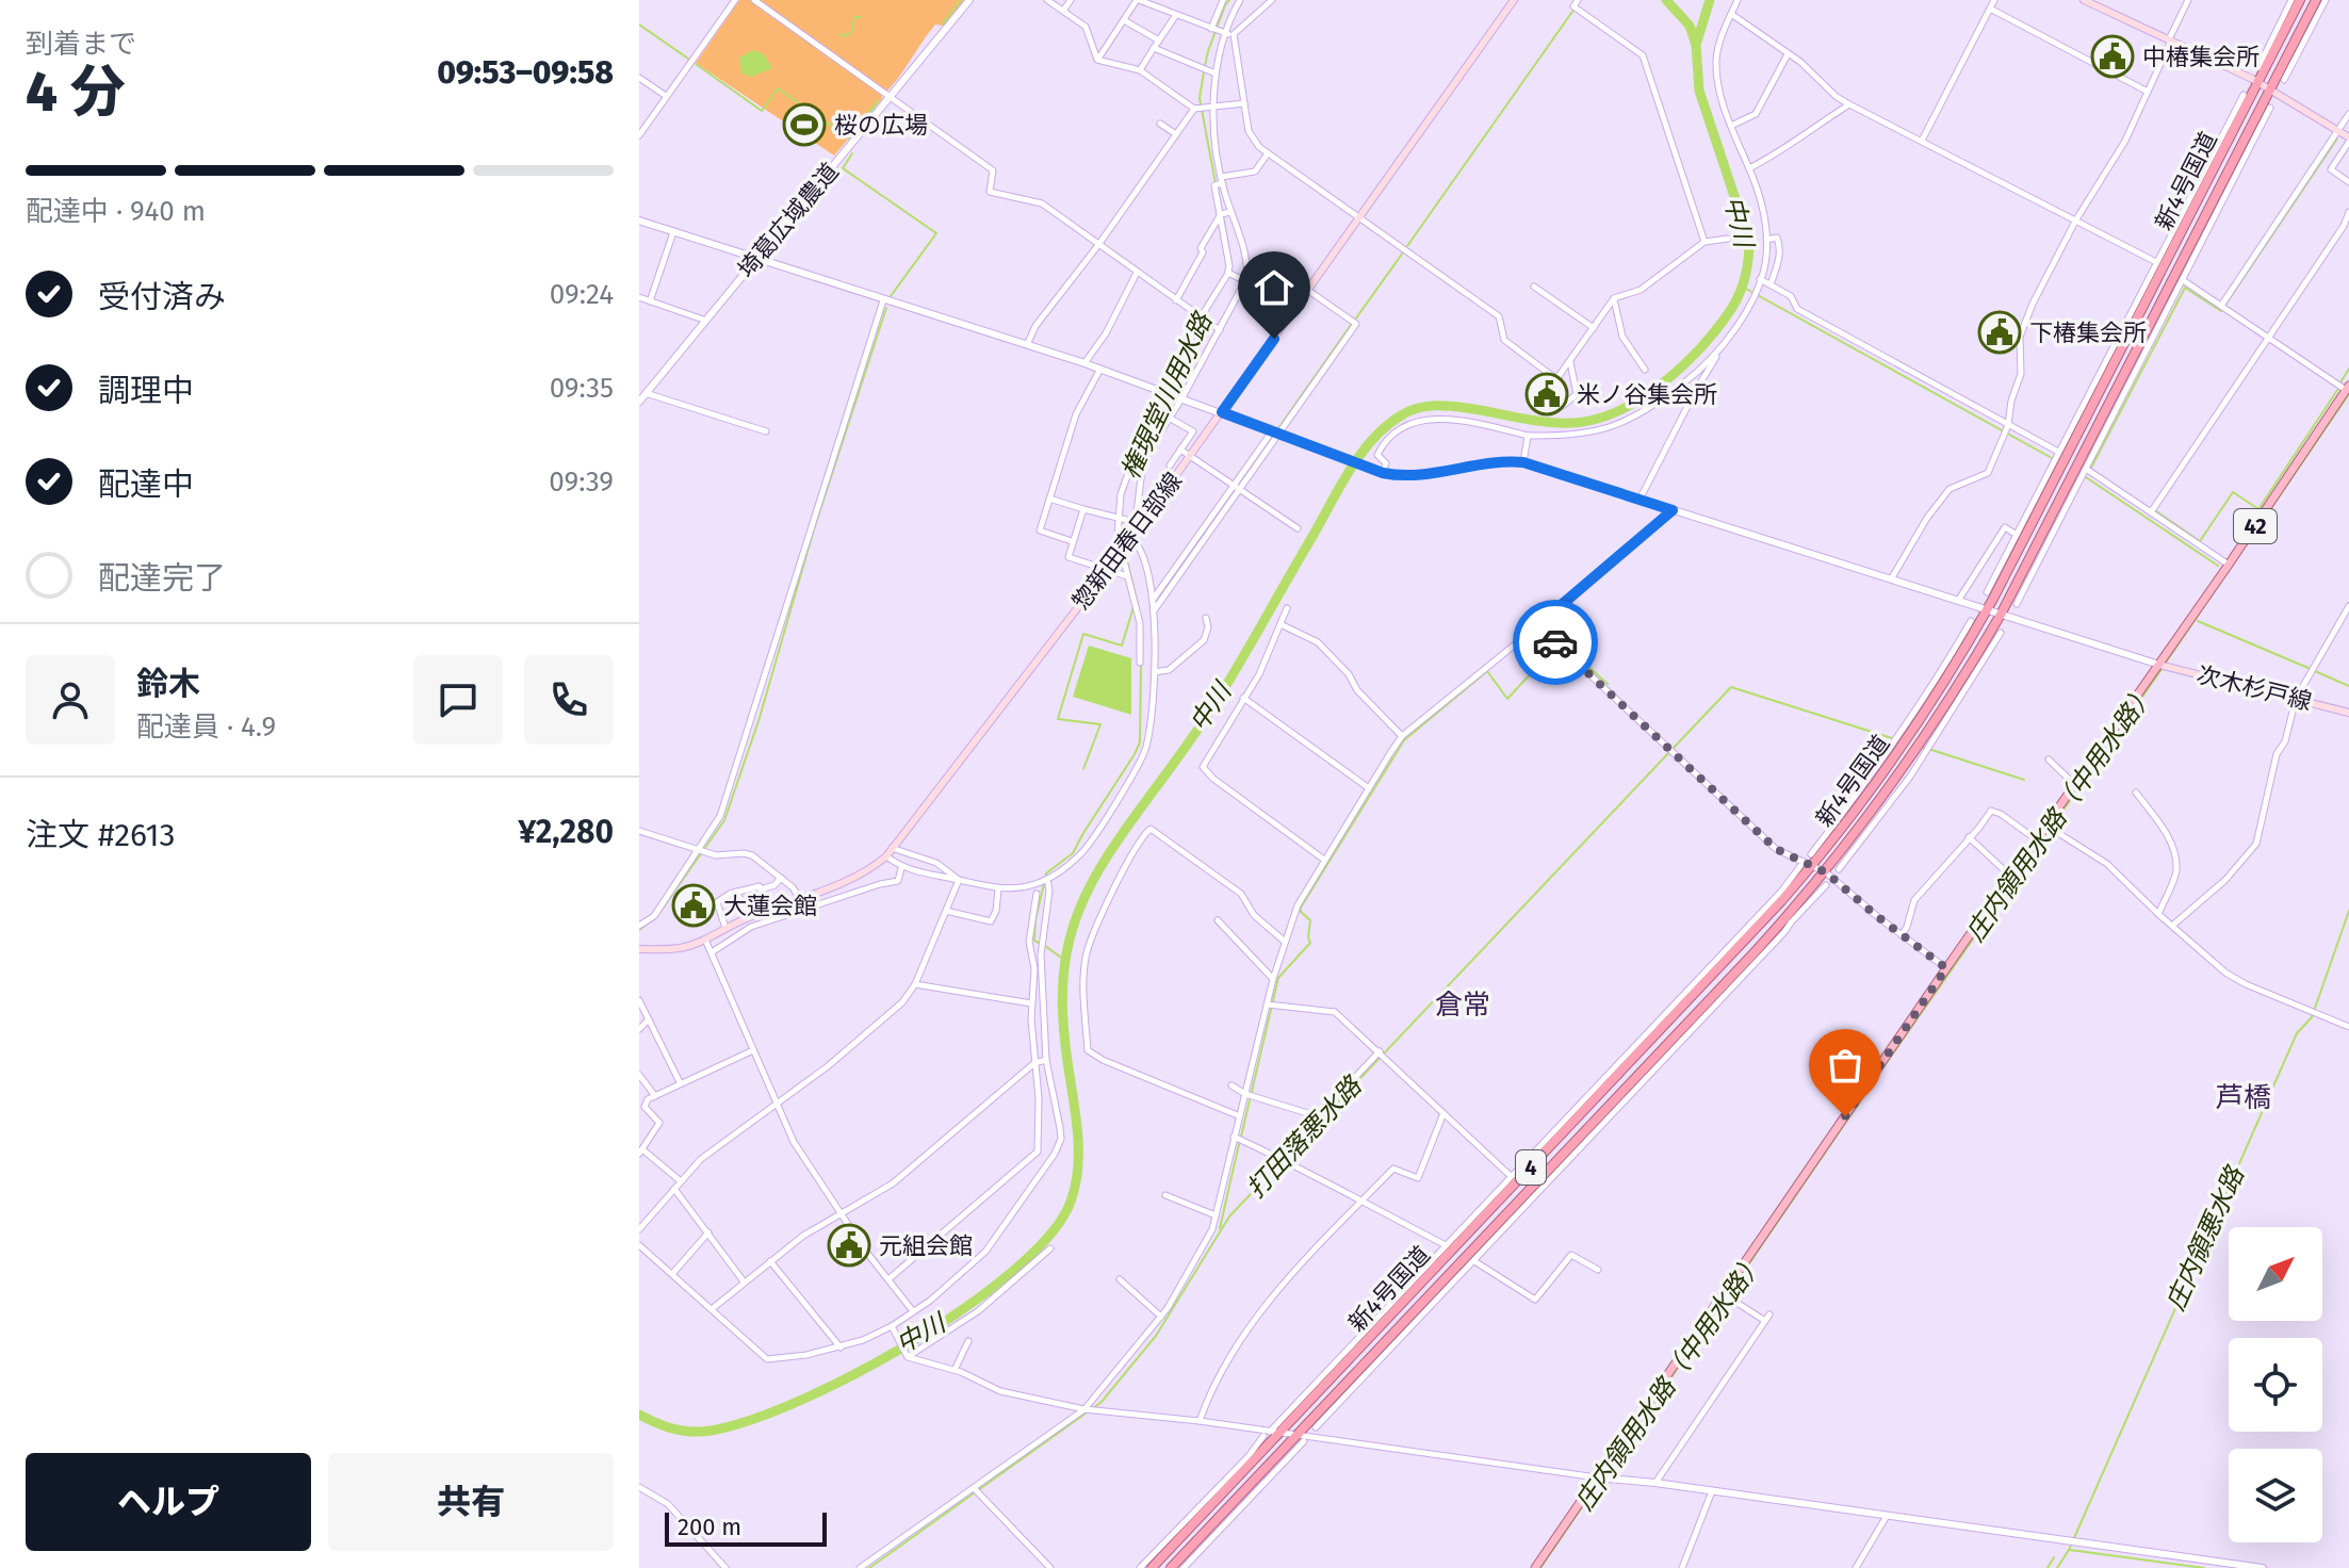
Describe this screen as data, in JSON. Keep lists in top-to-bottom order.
{
  "streets": {
    "highway": ["新4号国道", "4"],
    "main road": ["42", "惣新田春日部線", "次木杉戸線"],
    "street": ["埼葛広域農道"]
  },
  "crossings": [
    ["42", "次木杉戸線"]
  ],
  "districts": ["倉常", "芦橋"],
  "water": [
    "中川",
    "権現堂川用水路",
    "庄内領用水路（中用水路）",
    "打田落悪水路",
    "庄内領悪水路"
  ],
  "places": {
    "public building": [
      "中椿集会所",
      "下椿集会所",
      "米ノ谷集会所",
      "大蓮会館",
      "元組会館"
    ],
    "sports": ["桜の広場"]
  },
  "scale_bar": "200 m",
  "north": "top right",
  "page": {
    "heading": ["4 分", "到着まで", "09:53–09:58"],
    "panel": [
      "鈴木",
      "配達員 · 4.9",
      "注文 #2613",
      "¥2,280"
    ],
    "bar": "配達中 · 940 m",
    "list": [
      ["受付済み", "09:24"],
      ["調理中", "09:35"],
      ["配達中", "09:39"],
      "配達完了"
    ],
    "buttons": ["ヘルプ", "共有"],
    "scale": "200 m"
  }
}
